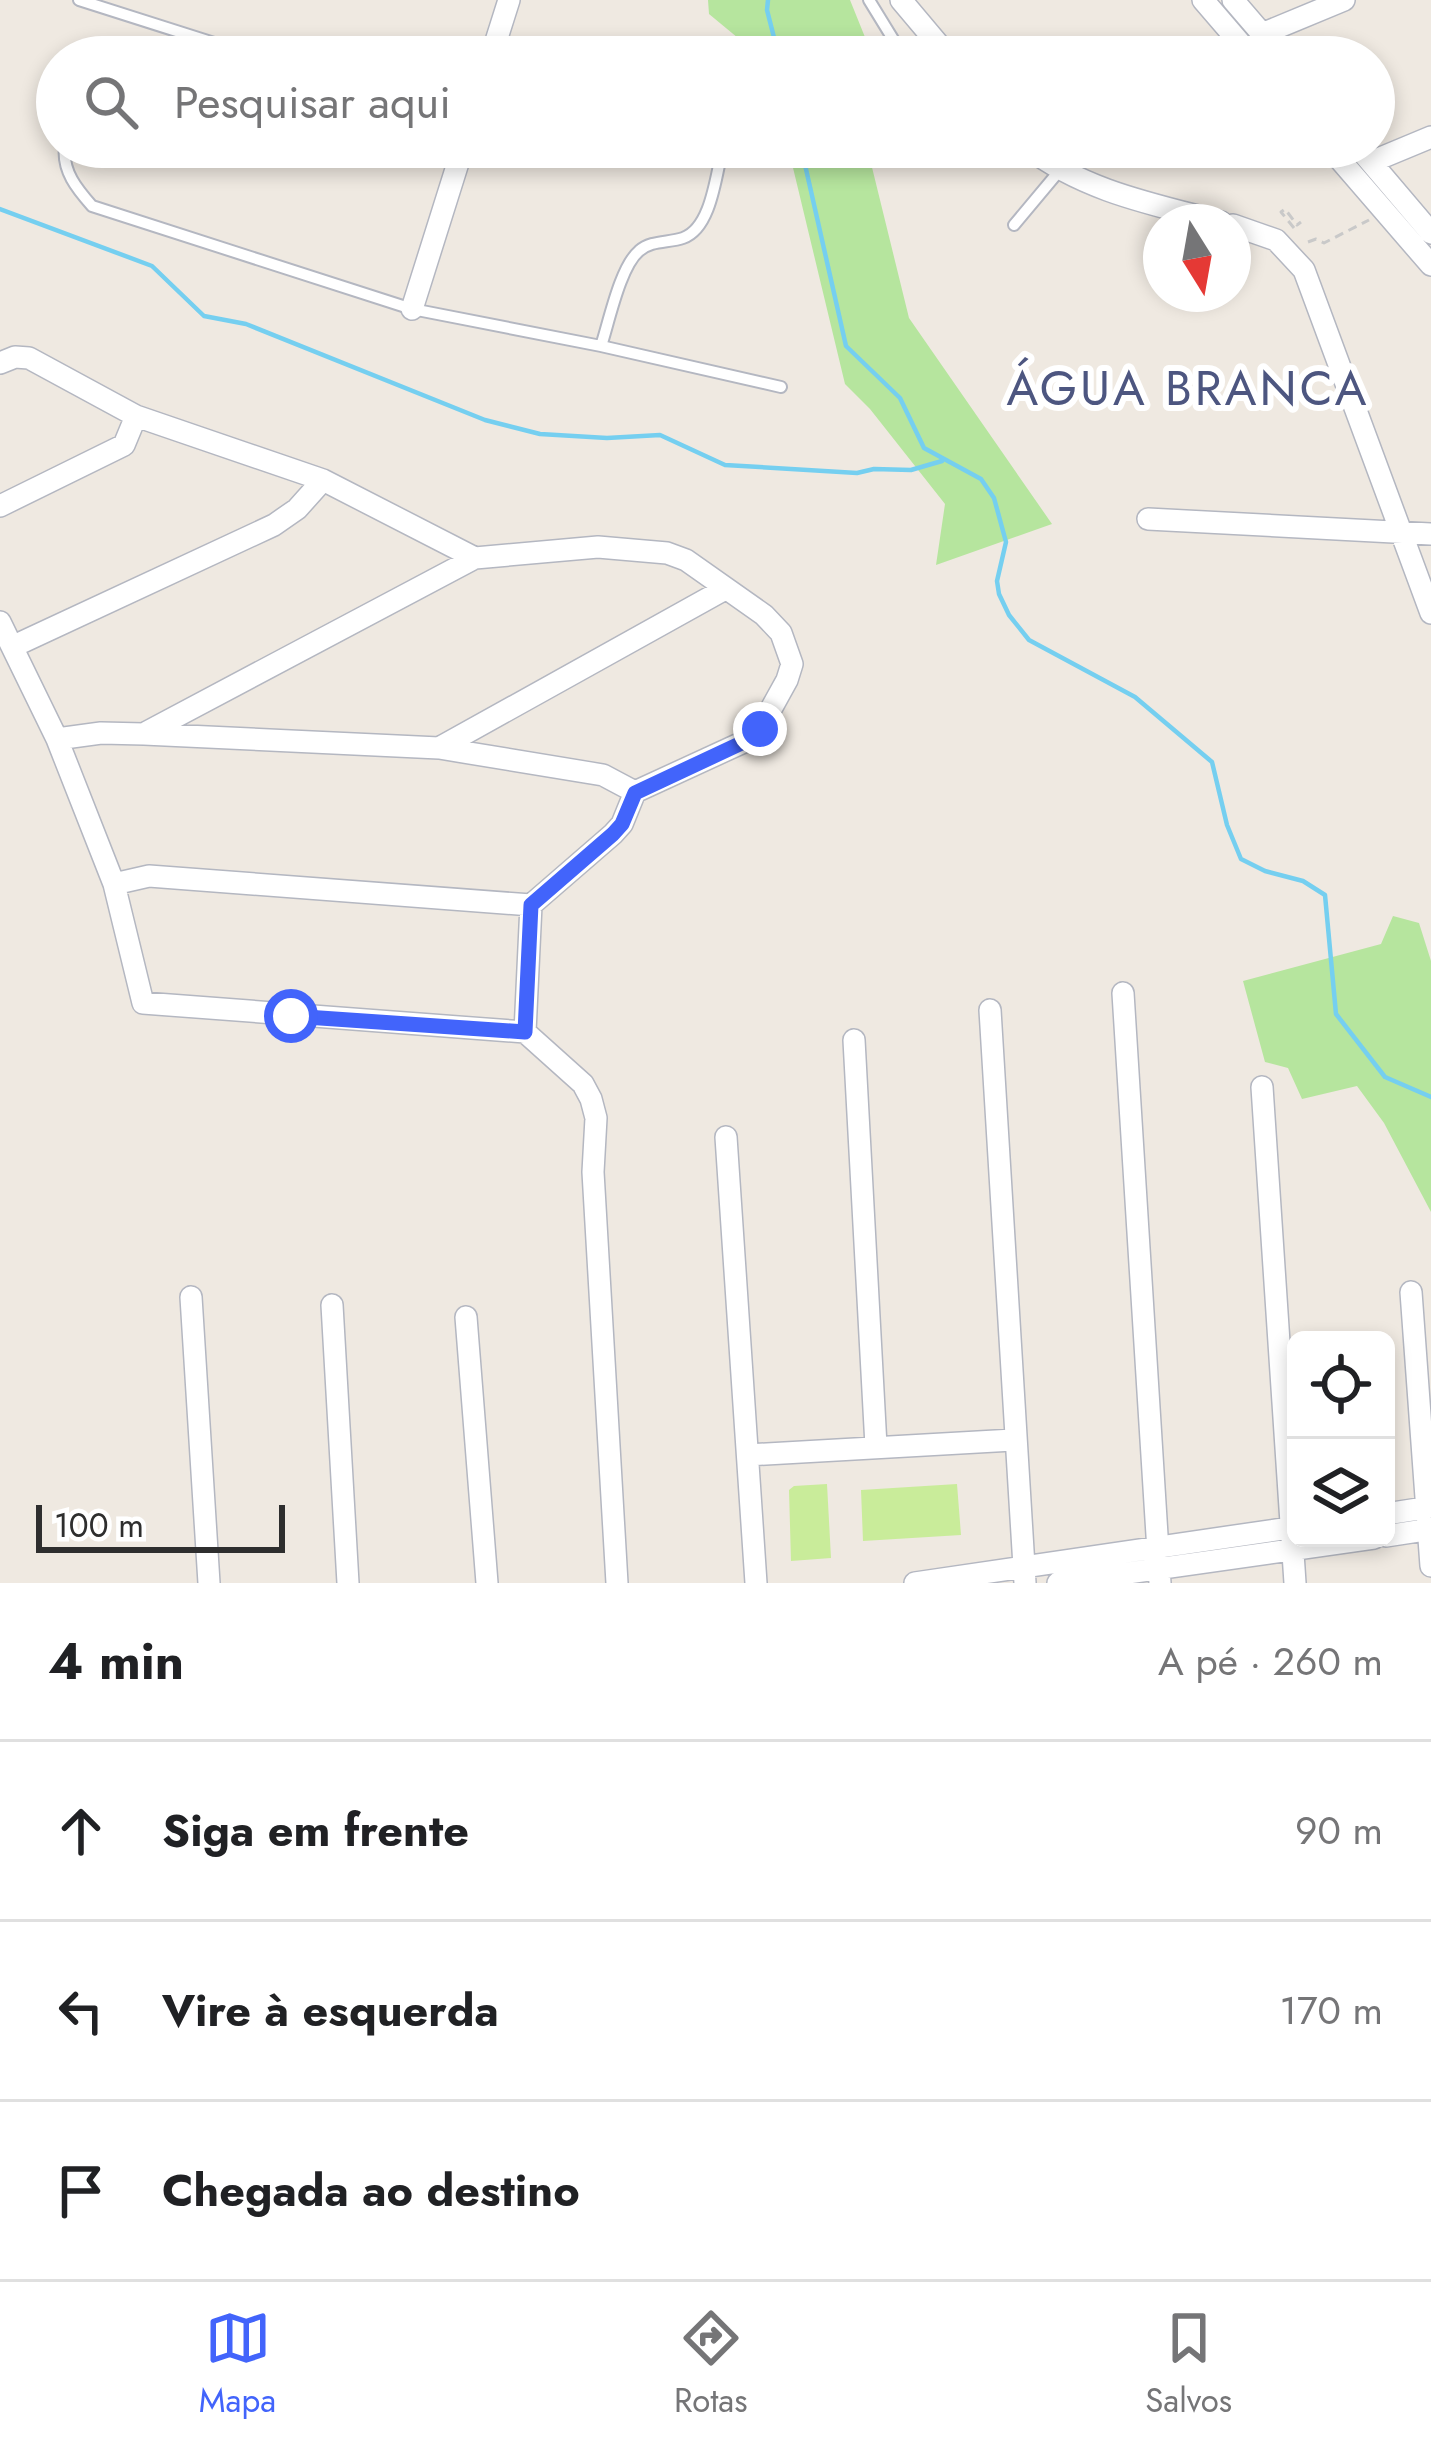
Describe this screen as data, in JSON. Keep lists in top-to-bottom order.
{
  "districts": ["ÁGUA BRANCA"],
  "scale_bar": "100 m",
  "north": "bottom",
  "page": {
    "search": "Pesquisar aqui",
    "scale": "100 m",
    "heading": ["4 min", "A pé · 260 m"],
    "list": [
      ["Siga em frente", "90 m"],
      ["Vire à esquerda", "170 m"],
      "Chegada ao destino"
    ],
    "nav": ["Mapa", "Rotas", "Salvos"]
  }
}
